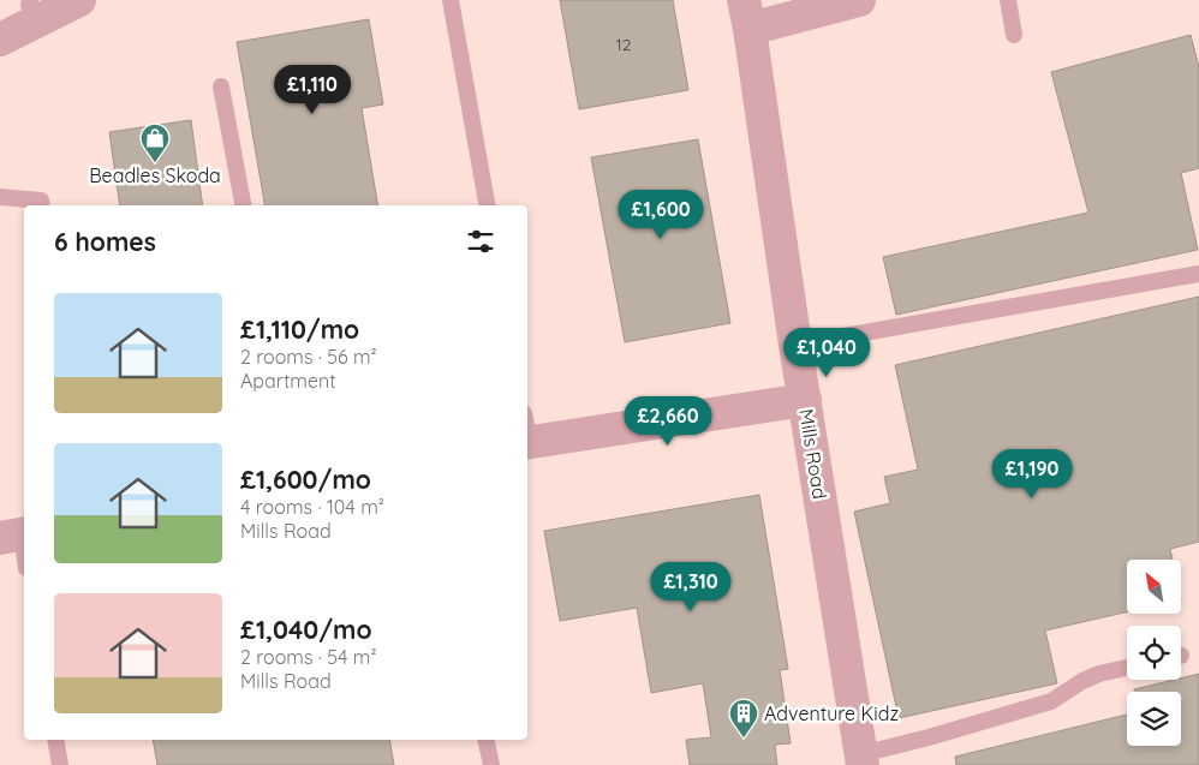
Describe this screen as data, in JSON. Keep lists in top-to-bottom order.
{
  "streets": {
    "street": ["Mills Road"]
  },
  "places": {
    "shop": ["Beadles Skoda"],
    "building": ["Adventure Kidz"]
  },
  "house_numbers": ["12"],
  "north": "top left",
  "page": {
    "price": [
      "£1,110",
      "£1,600",
      "£1,040",
      "£2,660",
      "£1,190",
      "£1,310"
    ],
    "heading": "6 homes",
    "list": [
      {
        "name": "£1,110/mo",
        "note": "2 rooms · 56 m² · Apartment"
      },
      {
        "name": "£1,600/mo",
        "note": "4 rooms · 104 m² · Mills Road"
      },
      {
        "name": "£1,040/mo",
        "note": "2 rooms · 54 m² · Mills Road"
      }
    ]
  }
}
